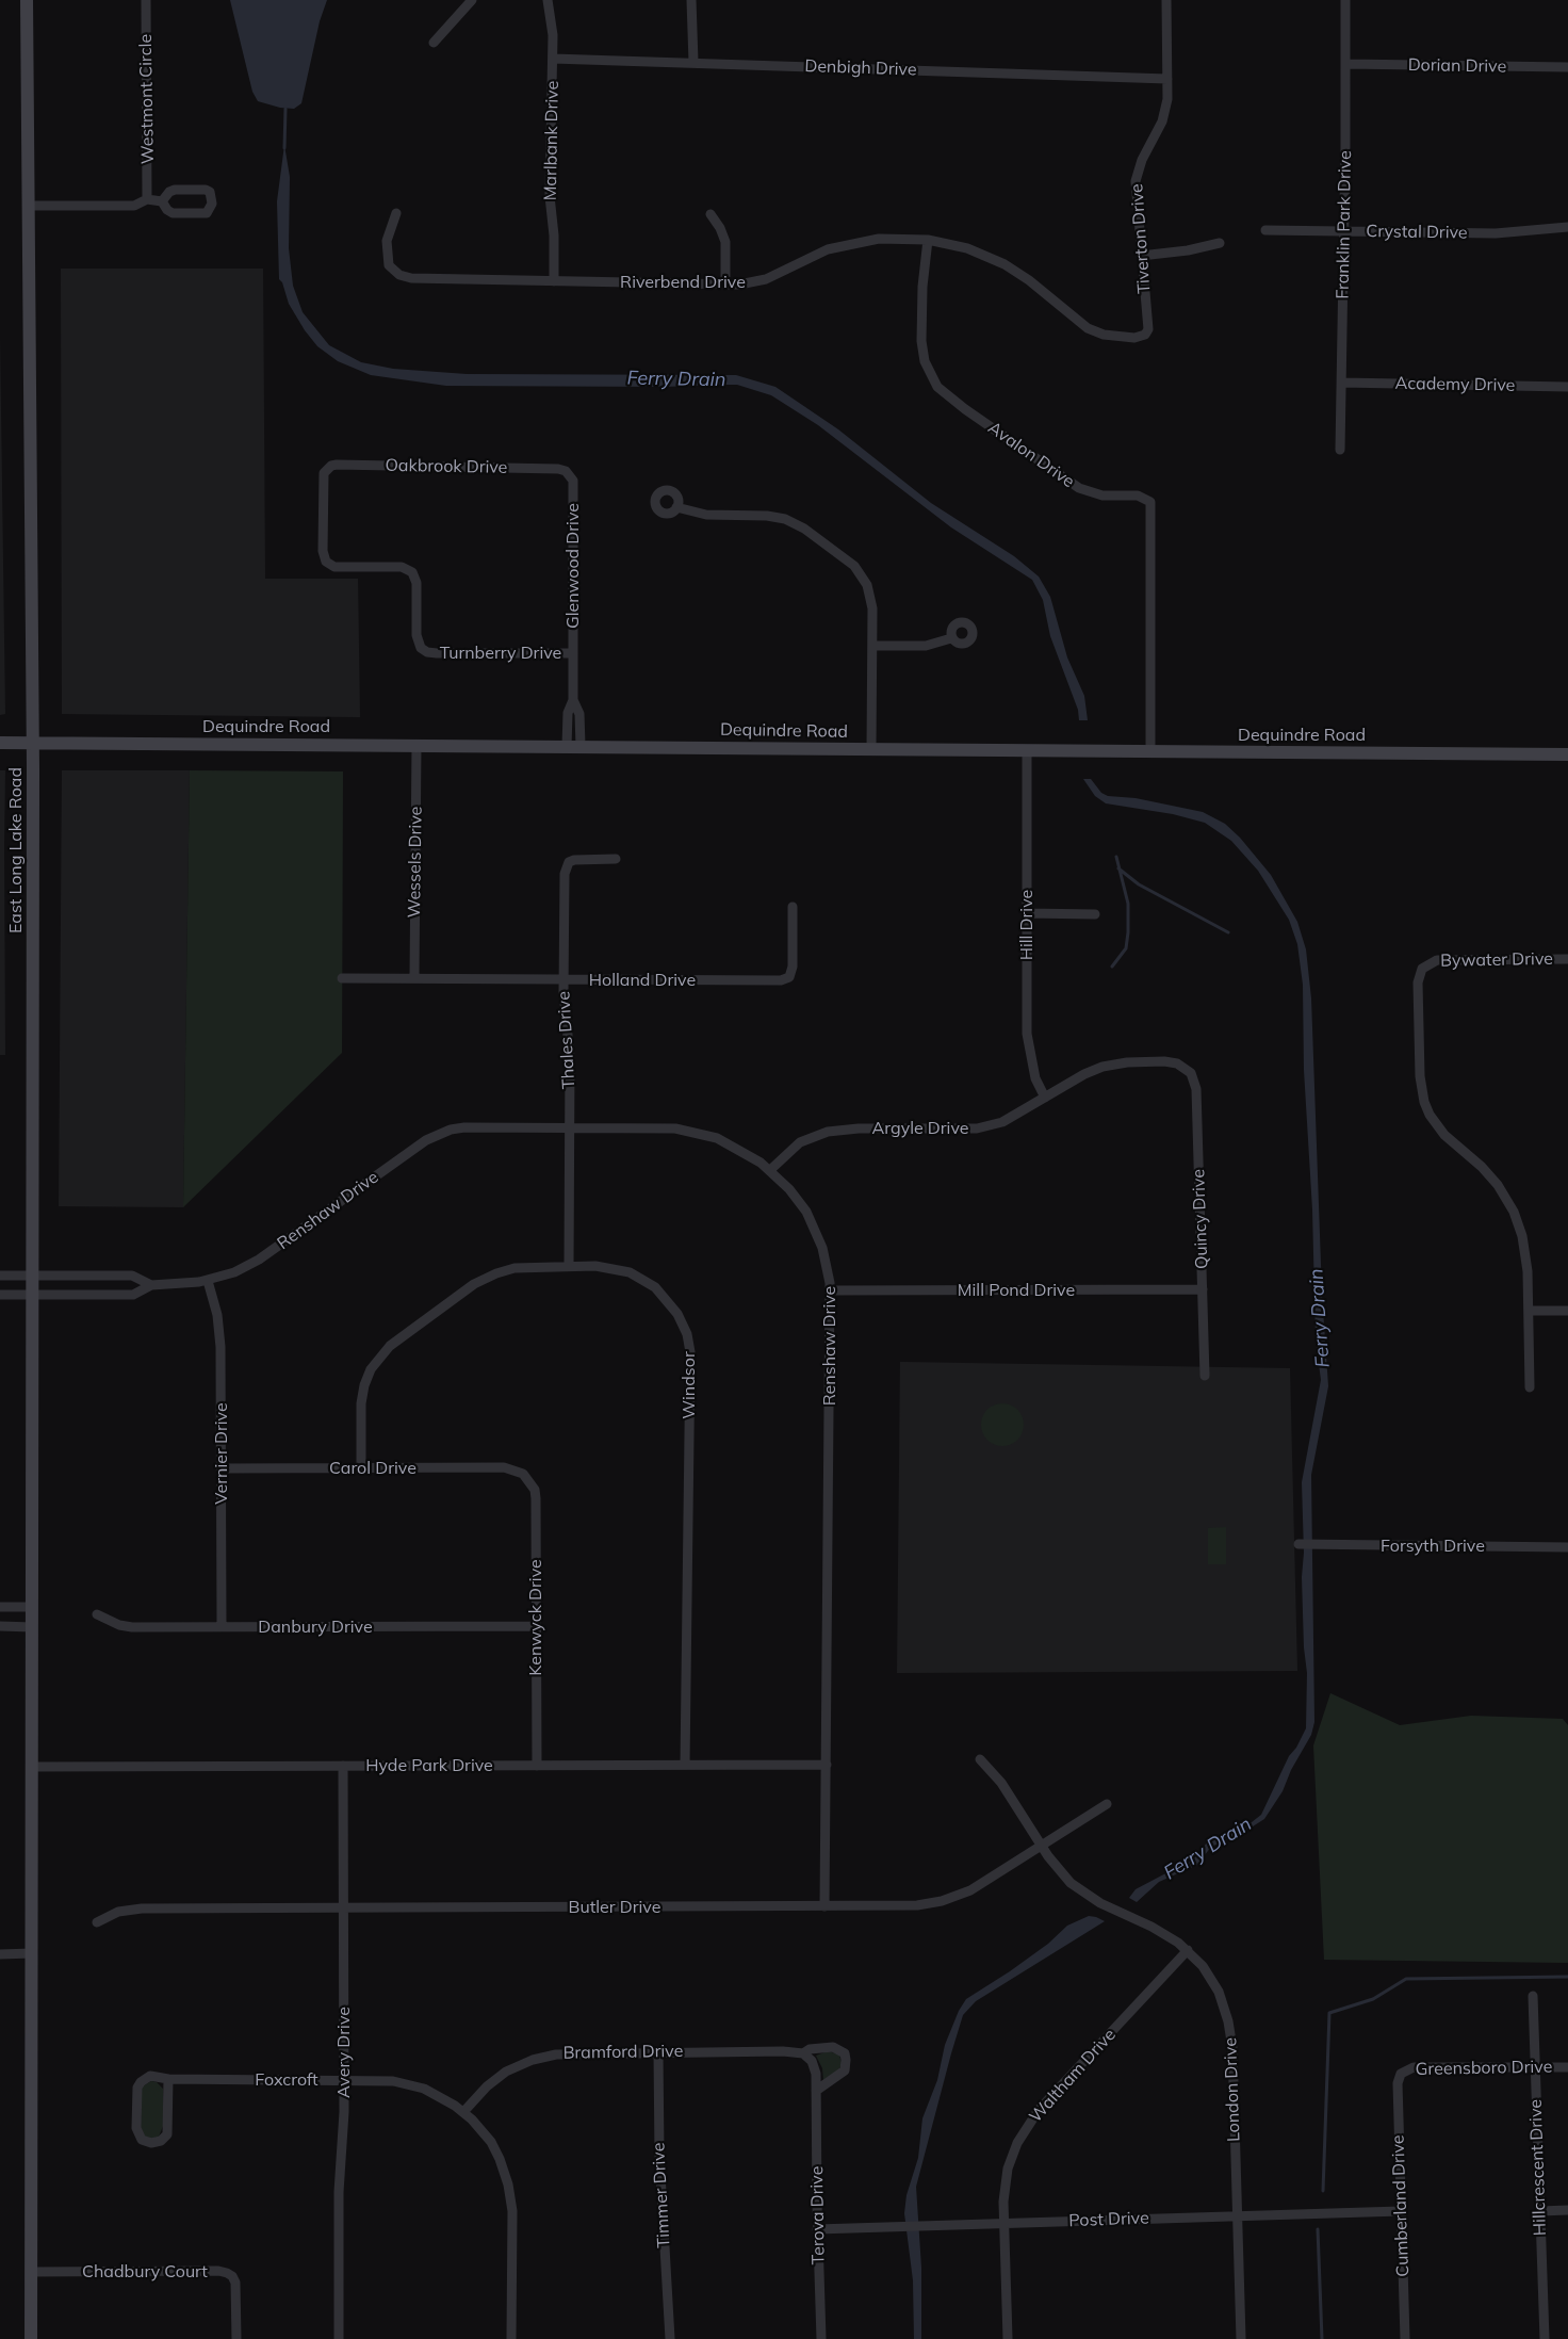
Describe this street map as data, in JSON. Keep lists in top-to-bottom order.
{
  "streets": {
    "main road": ["Dequindre Road", "East Long Lake Road"],
    "street": [
      "Dorian Drive",
      "Denbigh Drive",
      "Westmont Circle",
      "Marlbank Drive",
      "Franklin Park Drive",
      "Crystal Drive",
      "Tiverton Drive",
      "Riverbend Drive",
      "Academy Drive",
      "Avalon Drive",
      "Oakbrook Drive",
      "Glenwood Drive",
      "Turnberry Drive",
      "Wessels Drive",
      "Hill Drive",
      "Bywater Drive",
      "Holland Drive",
      "Thales Drive",
      "Argyle Drive",
      "Renshaw Drive",
      "Quincy Drive",
      "Mill Pond Drive",
      "Windsor",
      "Vernier Drive",
      "Carol Drive",
      "Forsyth Drive",
      "Kenwyck Drive",
      "Danbury Drive",
      "Hyde Park Drive",
      "Butler Drive",
      "Avery Drive",
      "Bramford Drive",
      "Greensboro Drive",
      "Waltham Drive",
      "Foxcroft",
      "London Drive",
      "Hillcrescent Drive",
      "Timmer Drive",
      "Cumberland Drive",
      "Terova Drive",
      "Post Drive",
      "Chadbury Court"
    ]
  },
  "crossings": [
    ["Dorian Drive", "Franklin Park Drive"],
    ["Denbigh Drive", "Marlbank Drive"],
    ["Denbigh Drive", "Tiverton Drive"],
    ["Marlbank Drive", "Riverbend Drive"],
    ["Franklin Park Drive", "Crystal Drive"],
    ["Franklin Park Drive", "Academy Drive"],
    ["Tiverton Drive", "Riverbend Drive"],
    ["Riverbend Drive", "Avalon Drive"],
    ["Avalon Drive", "Dequindre Road"],
    ["Oakbrook Drive", "Glenwood Drive"],
    ["Oakbrook Drive", "Turnberry Drive"],
    ["Glenwood Drive", "Turnberry Drive"],
    ["Glenwood Drive", "Dequindre Road"],
    ["Dequindre Road", "East Long Lake Road"],
    ["Dequindre Road", "Wessels Drive"],
    ["Dequindre Road", "Hill Drive"],
    ["East Long Lake Road", "Renshaw Drive"],
    ["East Long Lake Road", "Hyde Park Drive"],
    ["East Long Lake Road", "Chadbury Court"],
    ["Wessels Drive", "Holland Drive"],
    ["Hill Drive", "Argyle Drive"],
    ["Holland Drive", "Thales Drive"],
    ["Thales Drive", "Renshaw Drive"],
    ["Thales Drive", "Windsor"],
    ["Argyle Drive", "Renshaw Drive"],
    ["Argyle Drive", "Quincy Drive"],
    ["Renshaw Drive", "Mill Pond Drive"],
    ["Renshaw Drive", "Vernier Drive"],
    ["Renshaw Drive", "Hyde Park Drive"],
    ["Renshaw Drive", "Butler Drive"],
    ["Quincy Drive", "Mill Pond Drive"],
    ["Windsor", "Carol Drive"],
    ["Windsor", "Hyde Park Drive"],
    ["Vernier Drive", "Carol Drive"],
    ["Vernier Drive", "Danbury Drive"],
    ["Carol Drive", "Kenwyck Drive"],
    ["Kenwyck Drive", "Danbury Drive"],
    ["Kenwyck Drive", "Hyde Park Drive"],
    ["Hyde Park Drive", "Avery Drive"],
    ["Butler Drive", "Avery Drive"],
    ["Butler Drive", "London Drive"],
    ["Avery Drive", "Foxcroft"],
    ["Bramford Drive", "Foxcroft"],
    ["Bramford Drive", "Timmer Drive"],
    ["Bramford Drive", "Terova Drive"],
    ["Greensboro Drive", "Hillcrescent Drive"],
    ["Greensboro Drive", "Cumberland Drive"],
    ["Waltham Drive", "London Drive"],
    ["Waltham Drive", "Post Drive"],
    ["London Drive", "Post Drive"],
    ["Cumberland Drive", "Post Drive"],
    ["Terova Drive", "Post Drive"]
  ],
  "water": ["Ferry Drain"]
}
